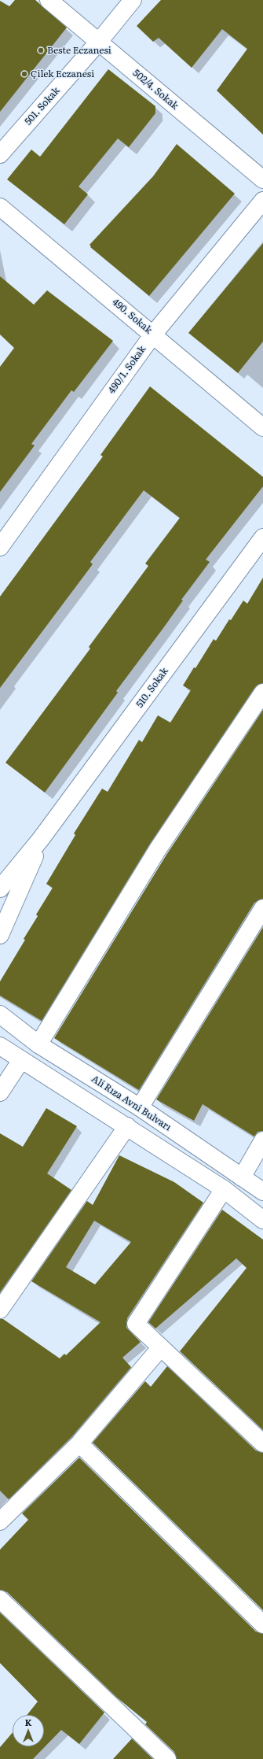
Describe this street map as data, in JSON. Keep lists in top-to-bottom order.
{
  "streets": {
    "street": [
      "502/4. Sokak",
      "501. Sokak",
      "490. Sokak",
      "490/1. Sokak",
      "510. Sokak",
      "Ali Rıza Avni Bulvarı"
    ]
  },
  "crossings": [
    ["502/4. Sokak", "501. Sokak"],
    ["490. Sokak", "490/1. Sokak"]
  ],
  "places": ["Beste Eczanesi", "Çilek Eczanesi"],
  "north": "top"
}
